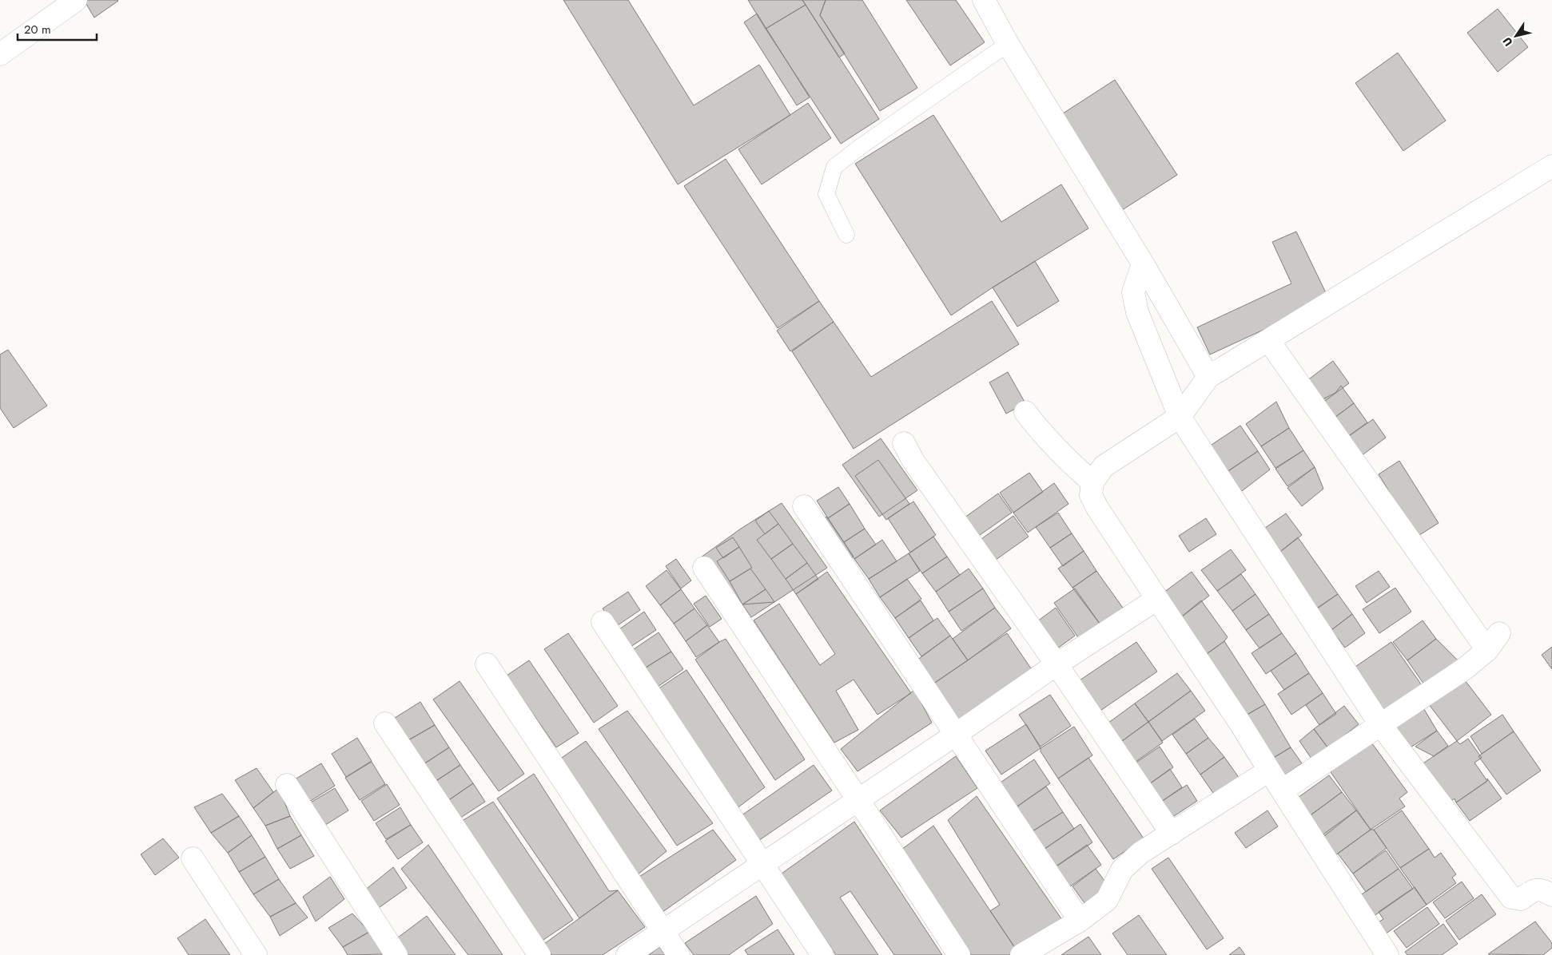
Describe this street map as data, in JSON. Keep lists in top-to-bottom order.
{
  "scale_bar": "20 m",
  "north": "bottom left"
}
